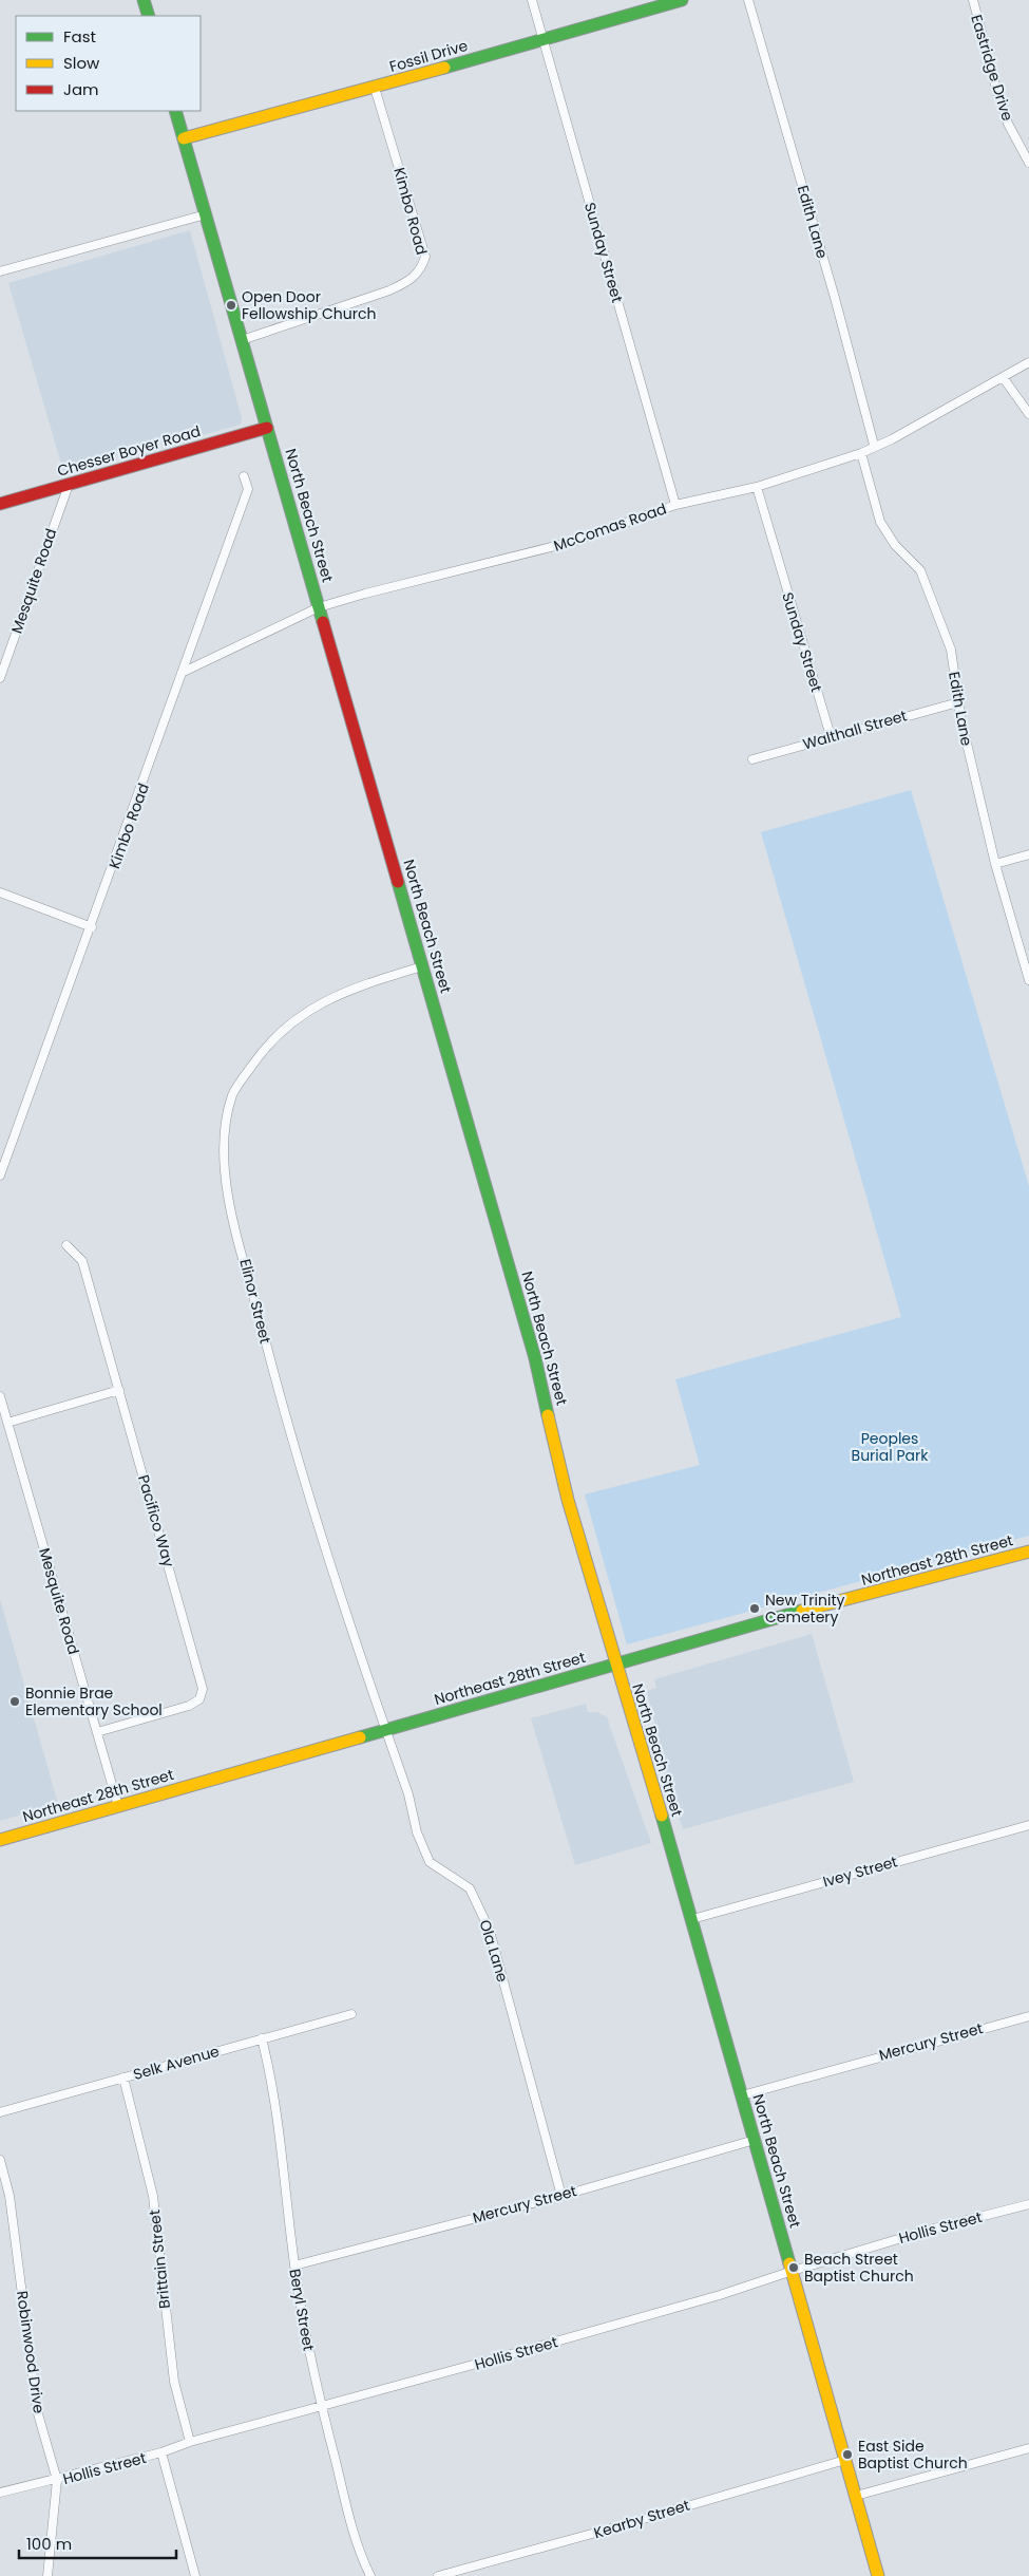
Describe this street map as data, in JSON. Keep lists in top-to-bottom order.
{
  "streets": {
    "main road": [
      "Fossil Drive",
      "Chesser Boyer Road",
      "North Beach Street",
      "Northeast 28th Street"
    ],
    "street": [
      "Eastridge Drive",
      "Kimbo Road",
      "Edith Lane",
      "Sunday Street",
      "McComas Road",
      "Mesquite Road",
      "Walthall Street",
      "Elinor Street",
      "Pacifico Way",
      "Ivey Street",
      "Ola Lane",
      "Mercury Street",
      "Selk Avenue",
      "Hollis Street",
      "Brittain Street",
      "Beryl Street",
      "Robinwood Drive",
      "Kearby Street"
    ]
  },
  "crossings": [
    ["Fossil Drive", "Kimbo Road"],
    ["Fossil Drive", "Sunday Street"],
    ["Fossil Drive", "North Beach Street"],
    ["Kimbo Road", "North Beach Street"],
    ["Kimbo Road", "McComas Road"],
    ["Edith Lane", "McComas Road"],
    ["Edith Lane", "Walthall Street"],
    ["Sunday Street", "McComas Road"],
    ["Sunday Street", "Walthall Street"],
    ["Chesser Boyer Road", "North Beach Street"],
    ["Chesser Boyer Road", "Mesquite Road"],
    ["North Beach Street", "McComas Road"],
    ["North Beach Street", "Elinor Street"],
    ["North Beach Street", "Northeast 28th Street"],
    ["North Beach Street", "Ivey Street"],
    ["North Beach Street", "Mercury Street"],
    ["North Beach Street", "Hollis Street"],
    ["North Beach Street", "Kearby Street"],
    ["Mesquite Road", "Pacifico Way"],
    ["Mesquite Road", "Northeast 28th Street"],
    ["Elinor Street", "Northeast 28th Street"],
    ["Elinor Street", "Ola Lane"],
    ["Northeast 28th Street", "Ola Lane"],
    ["Ola Lane", "Mercury Street"],
    ["Mercury Street", "Beryl Street"],
    ["Selk Avenue", "Brittain Street"],
    ["Selk Avenue", "Beryl Street"],
    ["Hollis Street", "Brittain Street"],
    ["Hollis Street", "Beryl Street"],
    ["Hollis Street", "Robinwood Drive"]
  ],
  "parks": ["Peoples Burial Park"],
  "places": [
    "Open Door Fellowship Church",
    "New Trinity Cemetery",
    "Bonnie Brae Elementary School",
    "Beach Street Baptist Church",
    "East Side Baptist Church"
  ],
  "legend": ["Fast", "Slow", "Jam"],
  "scale_bar": "100 m"
}
